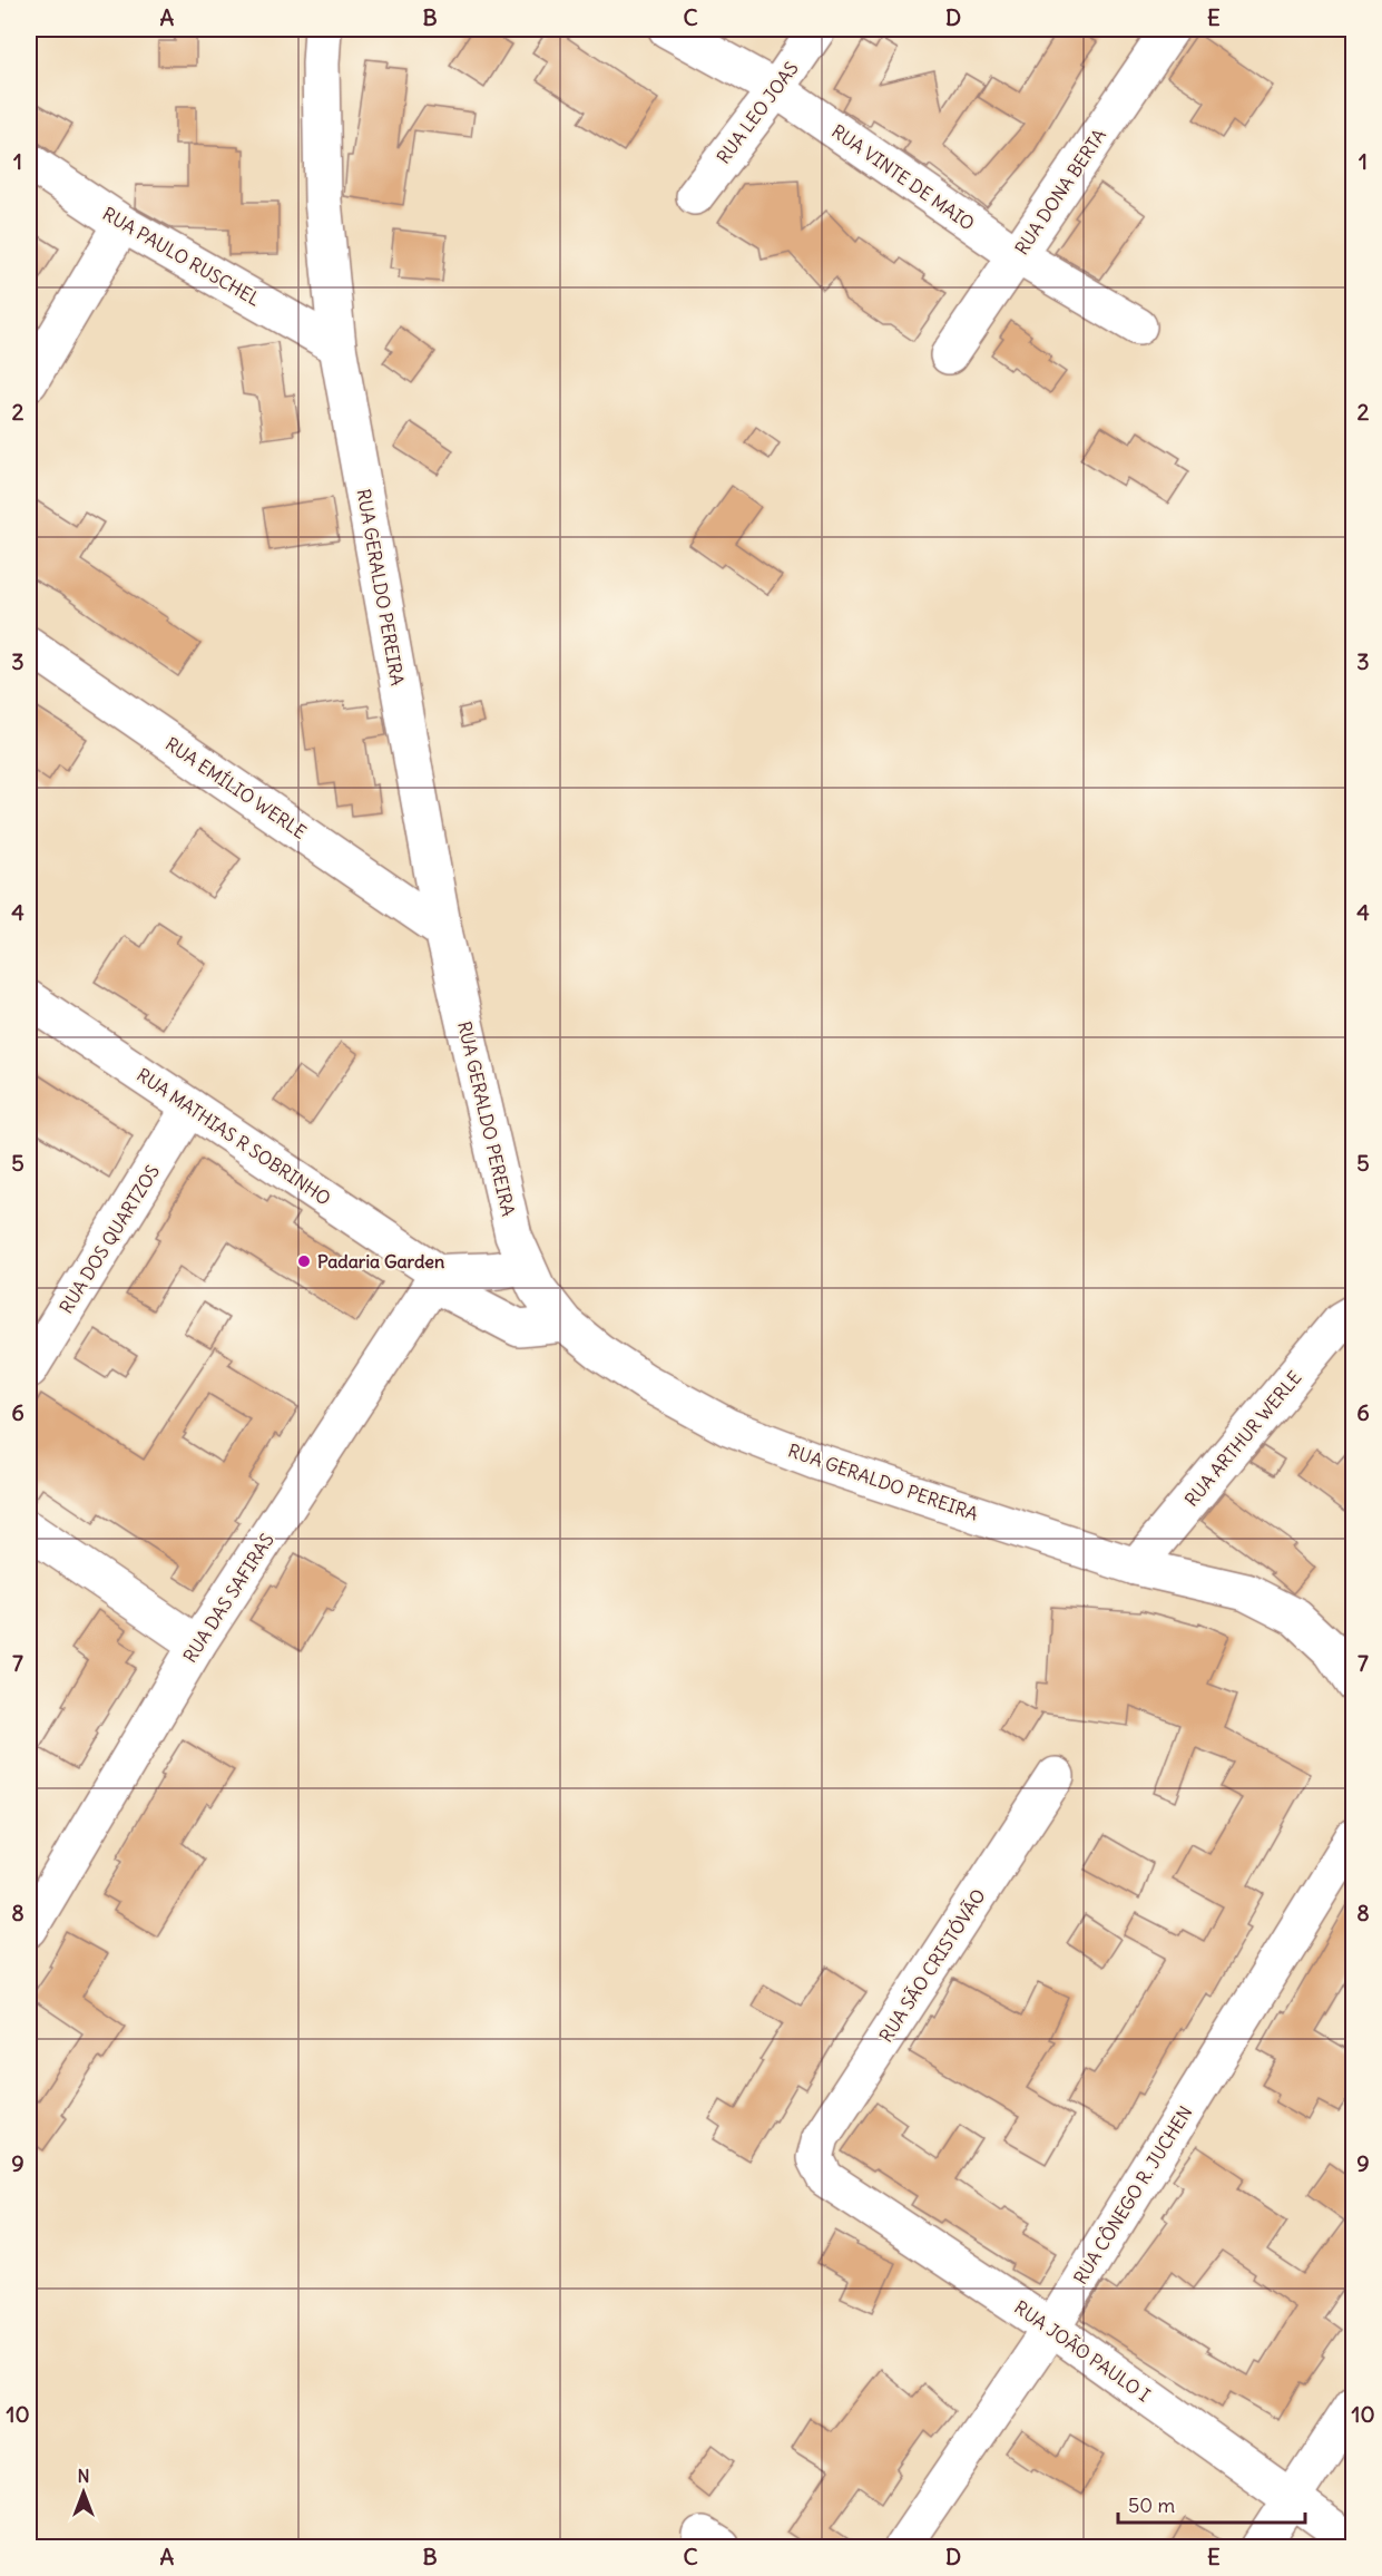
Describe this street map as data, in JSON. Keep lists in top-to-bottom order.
{
  "streets": {
    "street": [
      "RUA LEO JOAS",
      "RUA VINTE DE MAIO",
      "RUA DONA BERTA",
      "RUA PAULO RUSCHEL",
      "RUA GERALDO PEREIRA",
      "RUA EMÍLIO WERLE",
      "RUA MATHIAS R SOBRINHO",
      "RUA DOS QUARTZOS",
      "RUA ARTHUR WERLE",
      "RUA DAS SAFIRAS",
      "RUA SÃO CRISTÓVÃO",
      "RUA CÔNEGO R. JUCHEN",
      "RUA JOÃO PAULO I"
    ]
  },
  "crossings": [
    ["RUA LEO JOAS", "RUA VINTE DE MAIO"],
    ["RUA VINTE DE MAIO", "RUA DONA BERTA"],
    ["RUA PAULO RUSCHEL", "RUA GERALDO PEREIRA"],
    ["RUA GERALDO PEREIRA", "RUA EMÍLIO WERLE"],
    ["RUA GERALDO PEREIRA", "RUA MATHIAS R SOBRINHO"],
    ["RUA GERALDO PEREIRA", "RUA ARTHUR WERLE"],
    ["RUA MATHIAS R SOBRINHO", "RUA DOS QUARTZOS"],
    ["RUA MATHIAS R SOBRINHO", "RUA DAS SAFIRAS"],
    ["RUA SÃO CRISTÓVÃO", "RUA JOÃO PAULO I"],
    ["RUA CÔNEGO R. JUCHEN", "RUA JOÃO PAULO I"]
  ],
  "places": ["Padaria Garden"],
  "scale_bar": "50 m",
  "north": "top",
  "grid": {
    "columns": [
      "A",
      "B",
      "C",
      "D",
      "E"
    ],
    "rows": [
      "1",
      "2",
      "3",
      "4",
      "5",
      "6",
      "7",
      "8",
      "9",
      "10"
    ]
  }
}
